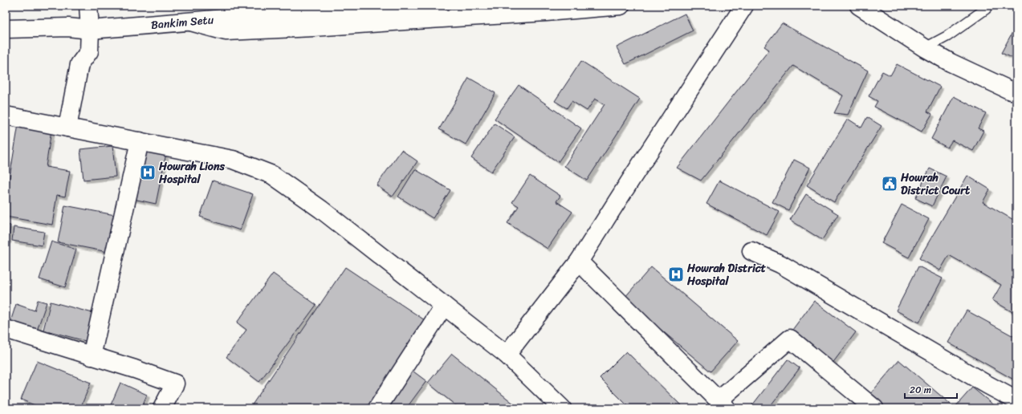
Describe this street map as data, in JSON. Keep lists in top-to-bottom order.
{
  "streets": {
    "street": ["Bankim Setu"]
  },
  "places": {
    "hospital": ["Howrah Lions Hospital", "Howrah District Hospital"],
    "public building": ["Howrah District Court"]
  },
  "scale_bar": "20 m"
}
